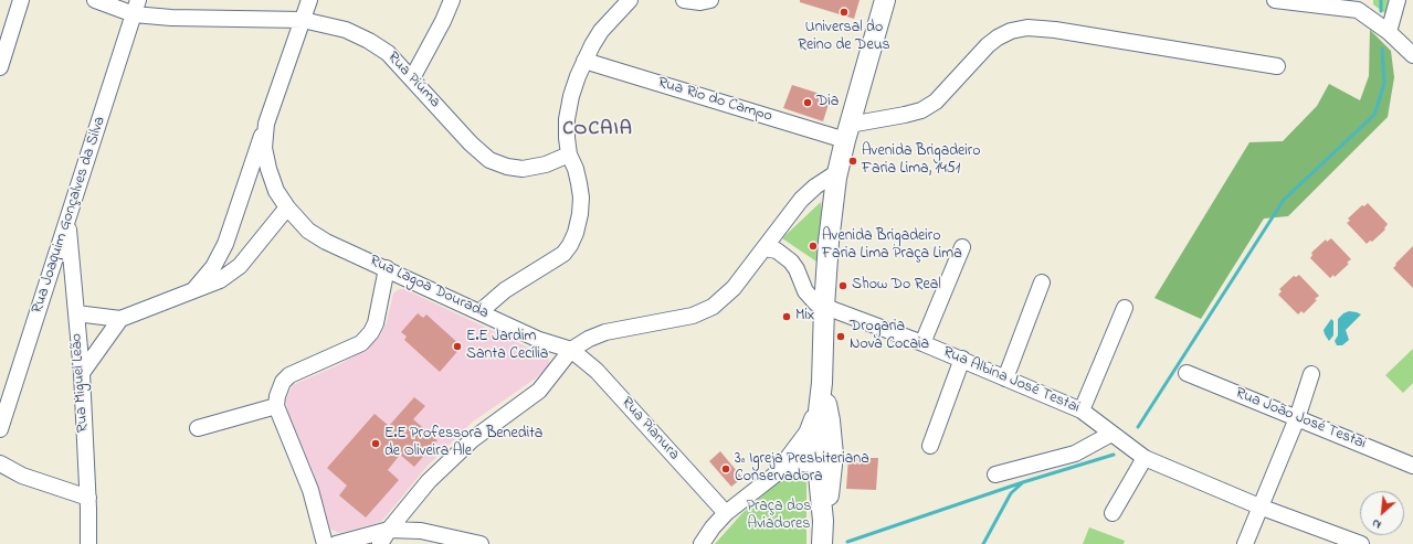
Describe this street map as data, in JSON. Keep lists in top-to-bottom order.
{
  "streets": {
    "street": [
      "Rua Piúma",
      "Rua Rio do Campo",
      "Rua Joaquim Gonçalves da Silva",
      "Rua Lagoa Dourada",
      "Rua Albina José Testai",
      "Rua Miguel Leão",
      "Rua João José Testai",
      "Rua Pianura"
    ]
  },
  "crossings": [
    ["Rua Piúma", "Rua Joaquim Gonçalves da Silva"],
    ["Rua Piúma", "Rua Lagoa Dourada"],
    ["Rua Joaquim Gonçalves da Silva", "Rua Miguel Leão"],
    ["Rua Lagoa Dourada", "Rua Pianura"]
  ],
  "districts": ["COCAIA"],
  "parks": ["Praça dos Aviadores"],
  "places": [
    "Universal do Reino de Deus",
    "Dia",
    "Avenida Brigadeiro Faria Lima, 1451",
    "Avenida Brigadeiro Faria Lima Praça Lima",
    "Show Do Real",
    "Mix",
    "Drogaria Nova Cocaia",
    "E.E Jardim Santa Cecília",
    "E.E Professora Benedita de Oliveira Ale",
    "3ª Igreja Presbiteriana Conservadora"
  ],
  "north": "bottom left"
}
